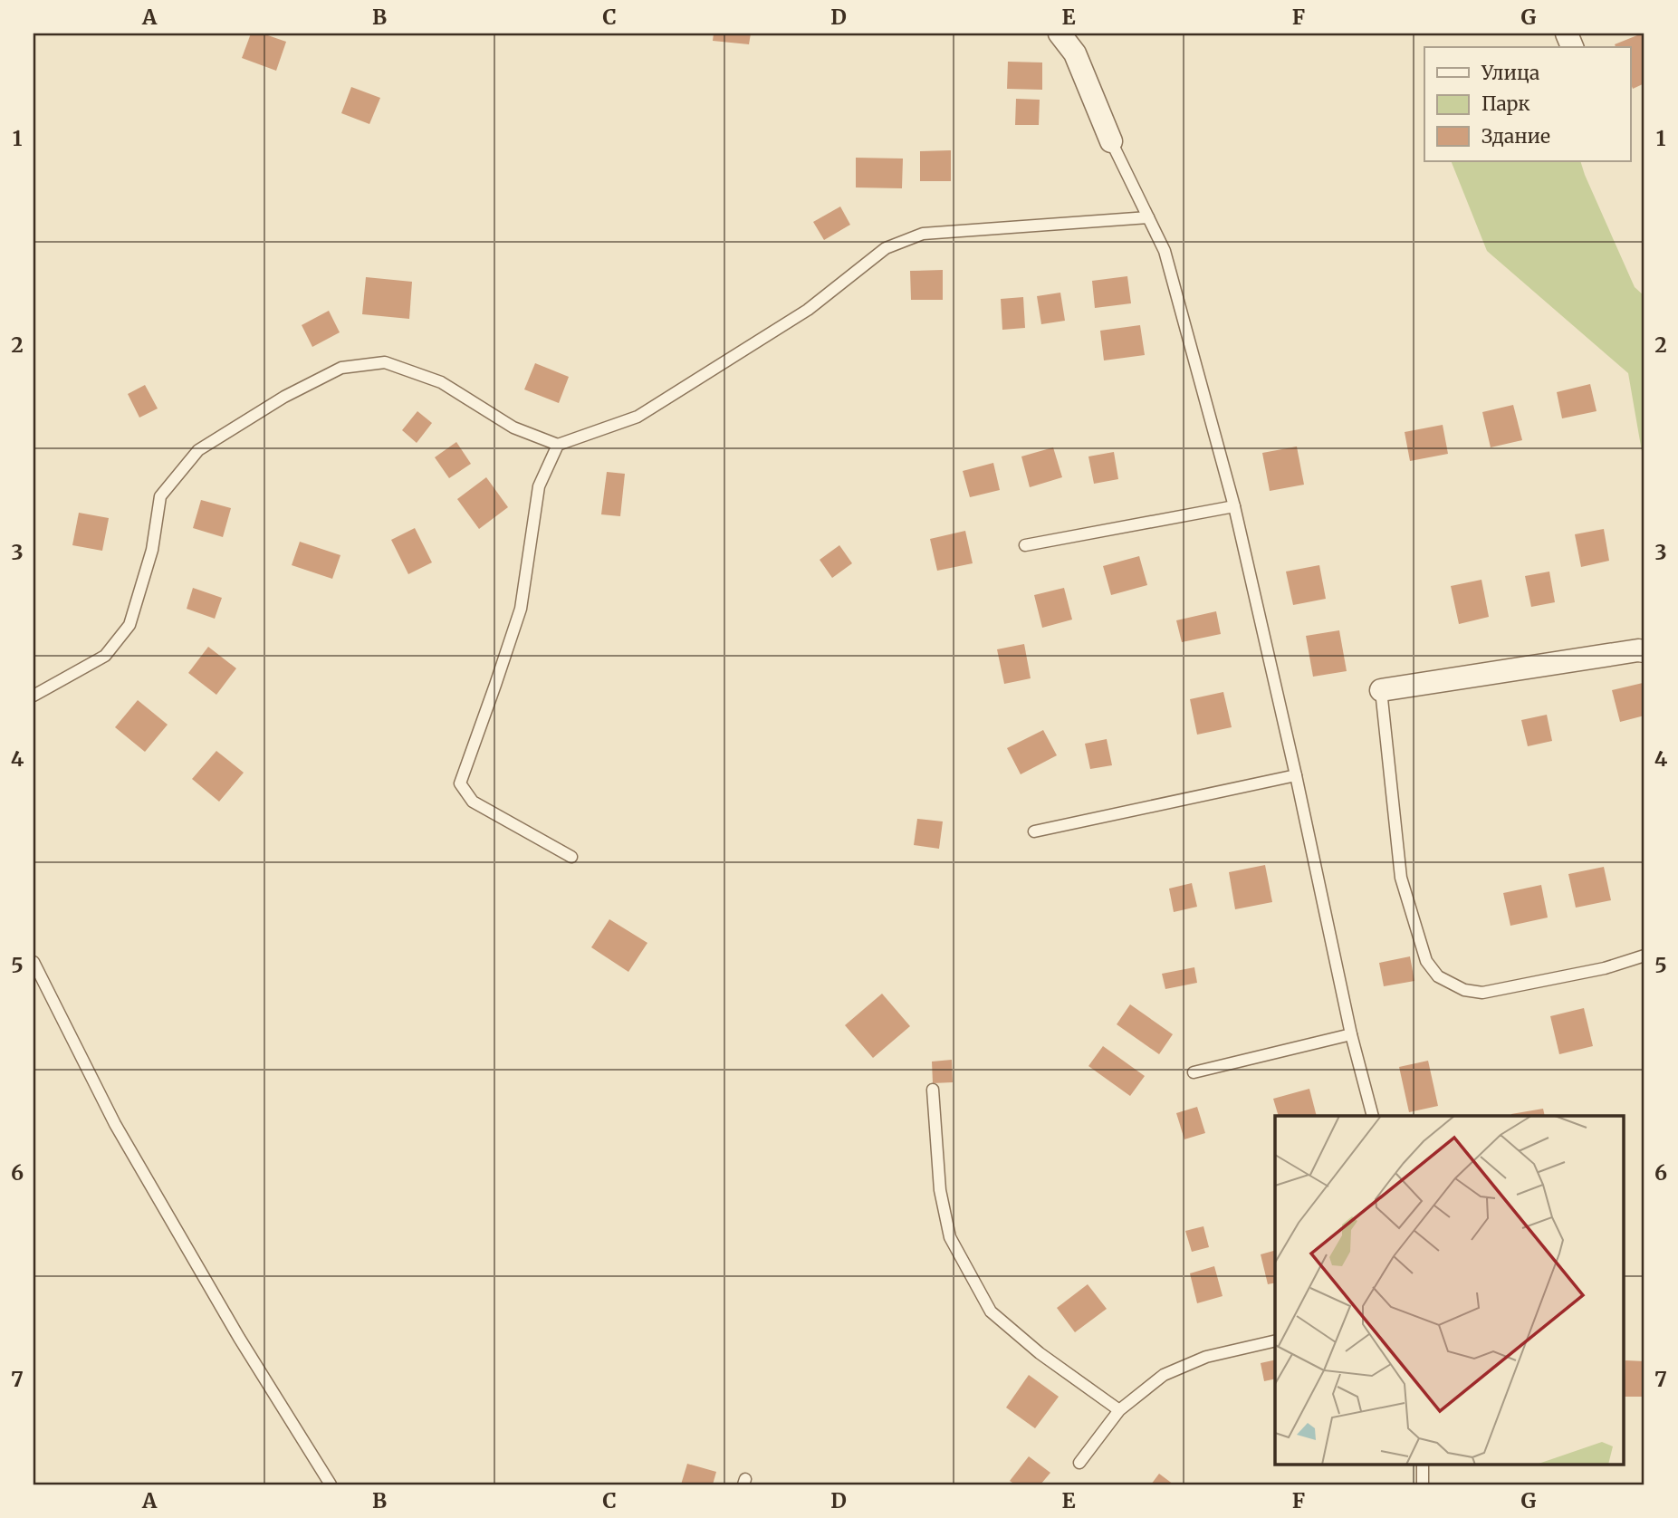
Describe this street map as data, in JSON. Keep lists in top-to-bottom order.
{
  "legend": ["Улица", "Парк", "Здание"],
  "grid": {
    "columns": [
      "A",
      "B",
      "C",
      "D",
      "E",
      "F",
      "G"
    ],
    "rows": [
      "1",
      "2",
      "3",
      "4",
      "5",
      "6",
      "7"
    ]
  }
}
